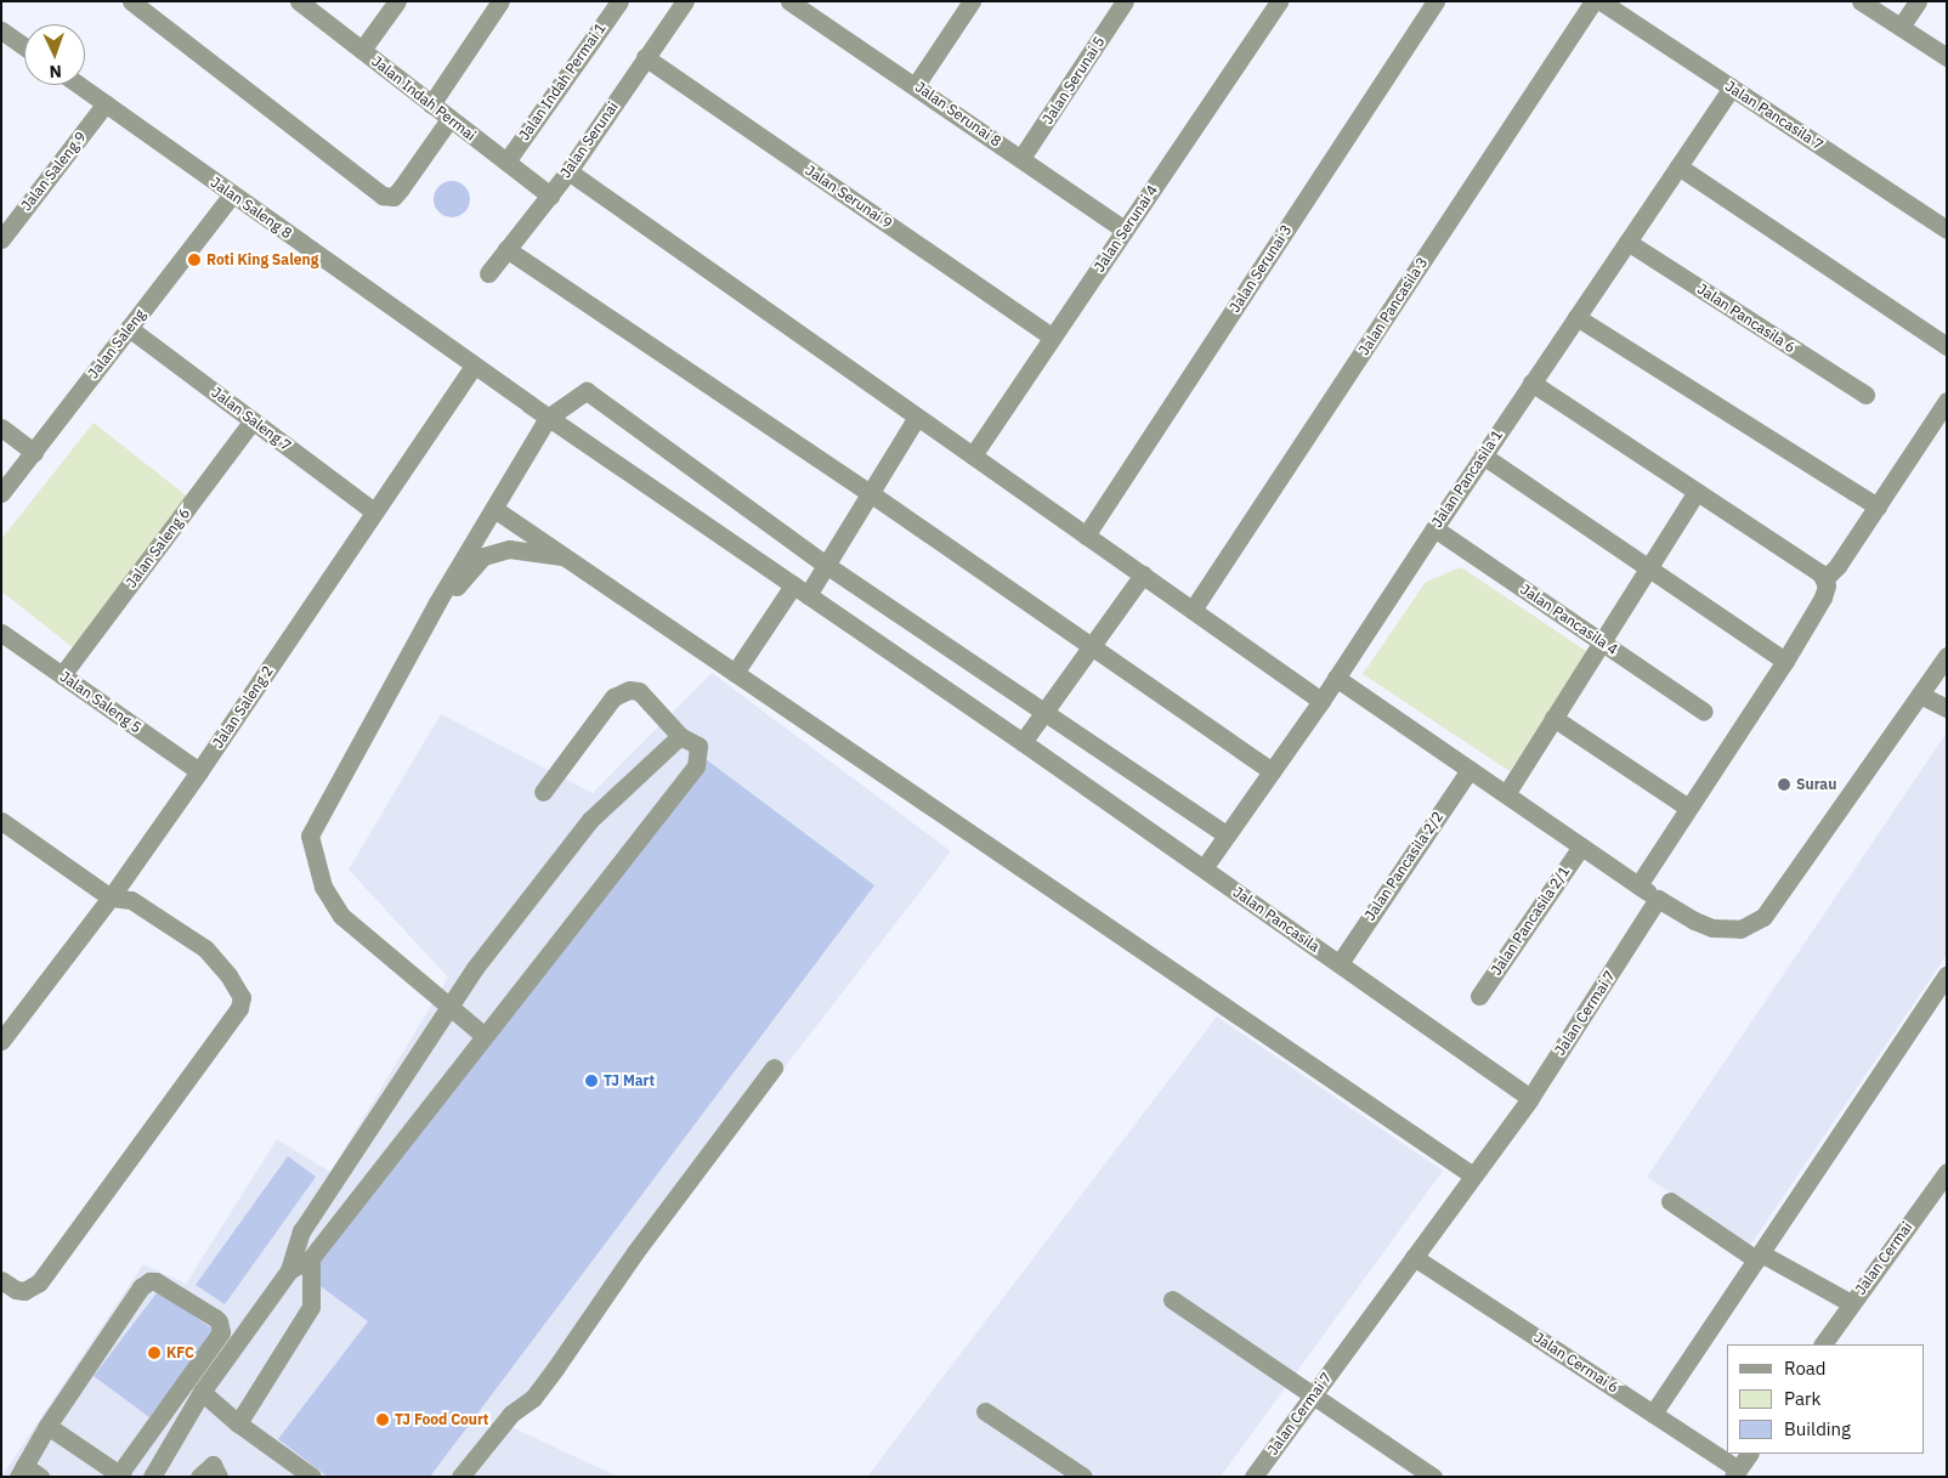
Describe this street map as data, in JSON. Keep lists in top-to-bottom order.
{
  "streets": {
    "street": [
      "Jalan Serunai 5",
      "Jalan Indah Permai 1",
      "Jalan Indah Permai",
      "Jalan Serunai 8",
      "Jalan Pancasila 7",
      "Jalan Serunai",
      "Jalan Saleng 9",
      "Jalan Serunai 9",
      "Jalan Saleng 8",
      "Jalan Serunai 4",
      "Jalan Serunai 3",
      "Jalan Pancasila 3",
      "Jalan Pancasila 6",
      "Jalan Saleng",
      "Jalan Saleng 7",
      "Jalan Pancasila 1",
      "Jalan Saleng 6",
      "Jalan Pancasila 4",
      "Jalan Saleng 5",
      "Jalan Saleng 2",
      "Jalan Pancasila 2/2",
      "Jalan Pancasila",
      "Jalan Pancasila 2/1",
      "Jalan Cermai 7",
      "Jalan Cermai",
      "Jalan Cermai 6"
    ]
  },
  "crossings": [
    ["Jalan Serunai 5", "Jalan Serunai 8"],
    ["Jalan Indah Permai 1", "Jalan Indah Permai"],
    ["Jalan Indah Permai", "Jalan Serunai"],
    ["Jalan Serunai 8", "Jalan Serunai 4"],
    ["Jalan Pancasila 7", "Jalan Pancasila 1"],
    ["Jalan Serunai", "Jalan Serunai 9"],
    ["Jalan Saleng 9", "Jalan Saleng 8"],
    ["Jalan Serunai 9", "Jalan Serunai 4"],
    ["Jalan Saleng 8", "Jalan Saleng"],
    ["Jalan Saleng 8", "Jalan Saleng 2"],
    ["Jalan Saleng 8", "Jalan Pancasila"],
    ["Jalan Pancasila 6", "Jalan Pancasila 1"],
    ["Jalan Saleng", "Jalan Saleng 7"],
    ["Jalan Saleng 7", "Jalan Saleng 6"],
    ["Jalan Saleng 7", "Jalan Saleng 2"],
    ["Jalan Pancasila 1", "Jalan Pancasila 4"],
    ["Jalan Pancasila 1", "Jalan Pancasila"],
    ["Jalan Saleng 6", "Jalan Saleng 5"],
    ["Jalan Saleng 5", "Jalan Saleng 2"],
    ["Jalan Pancasila 2/2", "Jalan Pancasila"],
    ["Jalan Pancasila", "Jalan Cermai 7"],
    ["Jalan Cermai 7", "Jalan Cermai 6"]
  ],
  "places": [
    "Roti King Saleng",
    "Surau",
    "TJ Mart",
    "KFC",
    "TJ Food Court"
  ],
  "legend": ["Road", "Park", "Building"],
  "north": "bottom"
}
